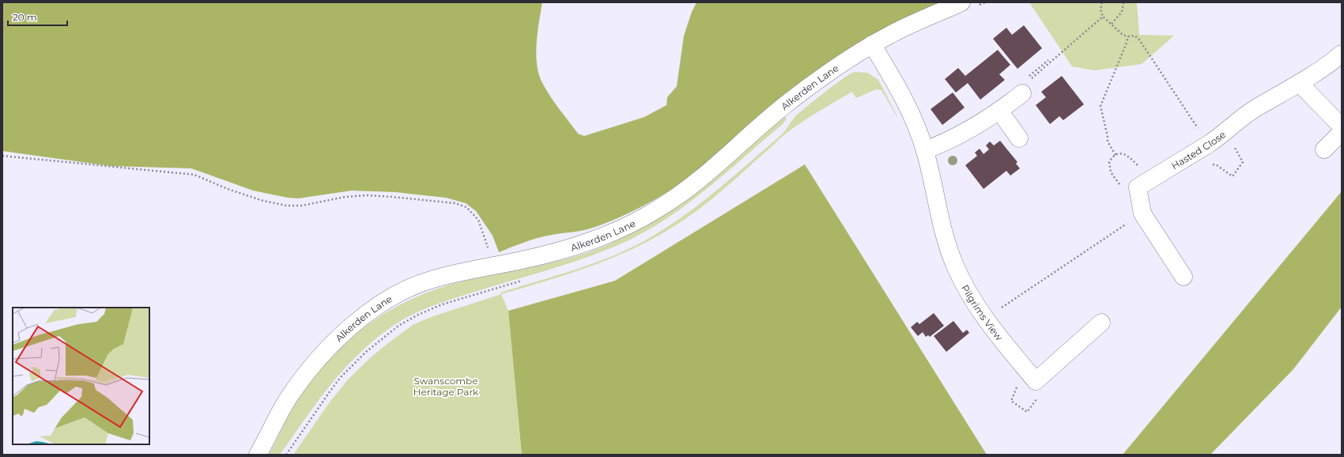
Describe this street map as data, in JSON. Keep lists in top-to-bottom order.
{
  "streets": {
    "street": ["Alkerden Lane", "Hasted Close", "Pilgrims View"]
  },
  "crossings": [
    ["Alkerden Lane", "Pilgrims View"]
  ],
  "parks": ["Swanscombe Heritage Park"],
  "scale_bar": "20 m"
}
